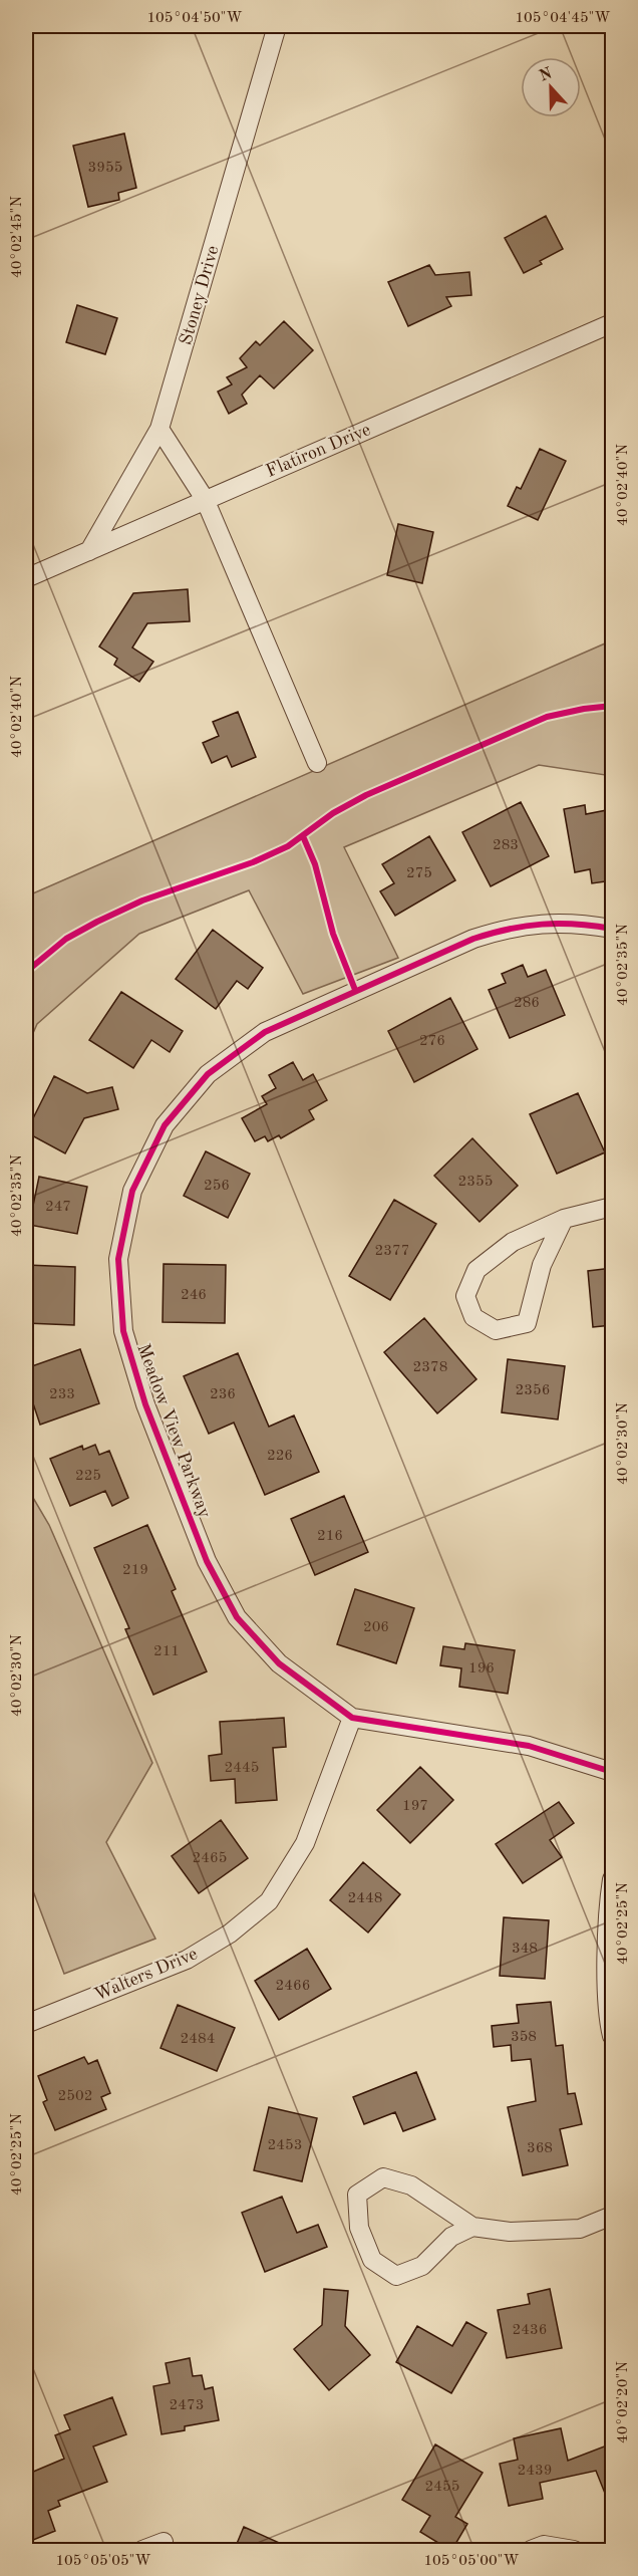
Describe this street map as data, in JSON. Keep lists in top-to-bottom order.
{
  "streets": {
    "street": [
      "Stoney Drive",
      "Flatiron Drive",
      "Meadow View Parkway",
      "Walters Drive"
    ]
  },
  "crossings": [
    ["Stoney Drive", "Flatiron Drive"],
    ["Meadow View Parkway", "Walters Drive"]
  ],
  "house_numbers": [
    "3955",
    "283",
    "275",
    "286",
    "276",
    "2355",
    "256",
    "247",
    "2377",
    "246",
    "2378",
    "2356",
    "233",
    "236",
    "226",
    "225",
    "216",
    "219",
    "206",
    "211",
    "196",
    "2445",
    "197",
    "2465",
    "2448",
    "348",
    "2466",
    "358",
    "2484",
    "2502",
    "2453",
    "368",
    "2436",
    "2473",
    "2439",
    "2455"
  ],
  "north": "top",
  "coordinates": [
    "105°04'50\"W",
    "105°04'45\"W",
    "40°02'45\"N",
    "40°02'40\"N",
    "40°02'35\"N",
    "40°02'30\"N",
    "40°02'25\"N",
    "40°02'20\"N",
    "105°05'05\"W",
    "105°05'00\"W"
  ]
}
